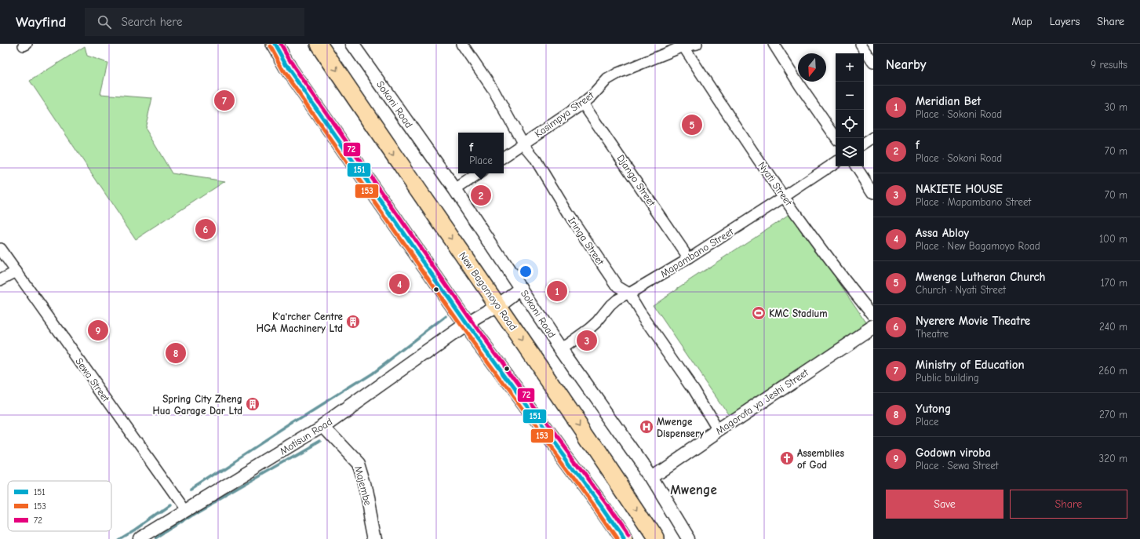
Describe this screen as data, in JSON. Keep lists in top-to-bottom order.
{
  "streets": {
    "highway": ["New Bagamoyo Road"],
    "street": [
      "Sokoni Road",
      "Kasimpya Street",
      "Django Street",
      "Nyati Street",
      "Iringa Street",
      "Mapambano Street",
      "Sewa Street",
      "Magorofa ya Jeshi Street",
      "Motisun Road",
      "Majembe"
    ]
  },
  "crossings": [
    ["Sokoni Road", "Mapambano Street"],
    ["Sokoni Road", "Magorofa ya Jeshi Street"],
    ["Sokoni Road", "Motisun Road"],
    ["Kasimpya Street", "Django Street"],
    ["Kasimpya Street", "Nyati Street"],
    ["Kasimpya Street", "Iringa Street"],
    ["Django Street", "Mapambano Street"],
    ["Nyati Street", "Mapambano Street"],
    ["Iringa Street", "Mapambano Street"],
    ["Iringa Street", "Magorofa ya Jeshi Street"],
    ["New Bagamoyo Road", "Motisun Road"],
    ["Sewa Street", "Motisun Road"],
    ["Motisun Road", "Majembe"]
  ],
  "districts": ["Mwenge"],
  "places": {
    "sports": ["KMC Stadium"],
    "building": ["K'a'rcher Centre HGA Machinery Ltd", "Spring City Zheng Hua Garage Dar Ltd"],
    "hospital": ["Mwenge Dispensery"],
    "church": ["Assemblies of God"]
  },
  "lines": ["transit line 151", "transit line 72", "transit line 153"],
  "legend": ["151", "153", "72"],
  "north": "bottom",
  "page": {
    "header": "Wayfind",
    "search": "Search here",
    "nav": ["Map", "Layers", "Share"],
    "heading": ["Nearby", "9 results"],
    "map_buttons": ["+", "−"],
    "list": [
      {
        "mark": "1",
        "name": "Meridian Bet",
        "note": "Place · Sokoni Road",
        "value": "30 m"
      },
      {
        "mark": "2",
        "name": "f",
        "note": "Place · Sokoni Road",
        "value": "70 m"
      },
      {
        "mark": "3",
        "name": "NAKIETE HOUSE",
        "note": "Place · Mapambano Street",
        "value": "70 m"
      },
      {
        "mark": "4",
        "name": "Assa Abloy",
        "note": "Place · New Bagamoyo Road",
        "value": "100 m"
      },
      {
        "mark": "5",
        "name": "Mwenge Lutheran Church",
        "note": "Church · Nyati Street",
        "value": "170 m"
      },
      {
        "mark": "6",
        "name": "Nyerere Movie Theatre",
        "note": "Theatre",
        "value": "240 m"
      },
      {
        "mark": "7",
        "name": "Ministry of Education",
        "note": "Public building",
        "value": "260 m"
      },
      {
        "mark": "8",
        "name": "Yutong",
        "note": "Place",
        "value": "270 m"
      },
      {
        "mark": "9",
        "name": "Godown viroba",
        "note": "Place · Sewa Street",
        "value": "320 m"
      }
    ],
    "pins": [
      "7",
      "5",
      "2",
      "6",
      "4",
      "1",
      "9",
      "3",
      "8"
    ],
    "popup": ["f", "Place"],
    "buttons": ["Save", "Share"]
  }
}
